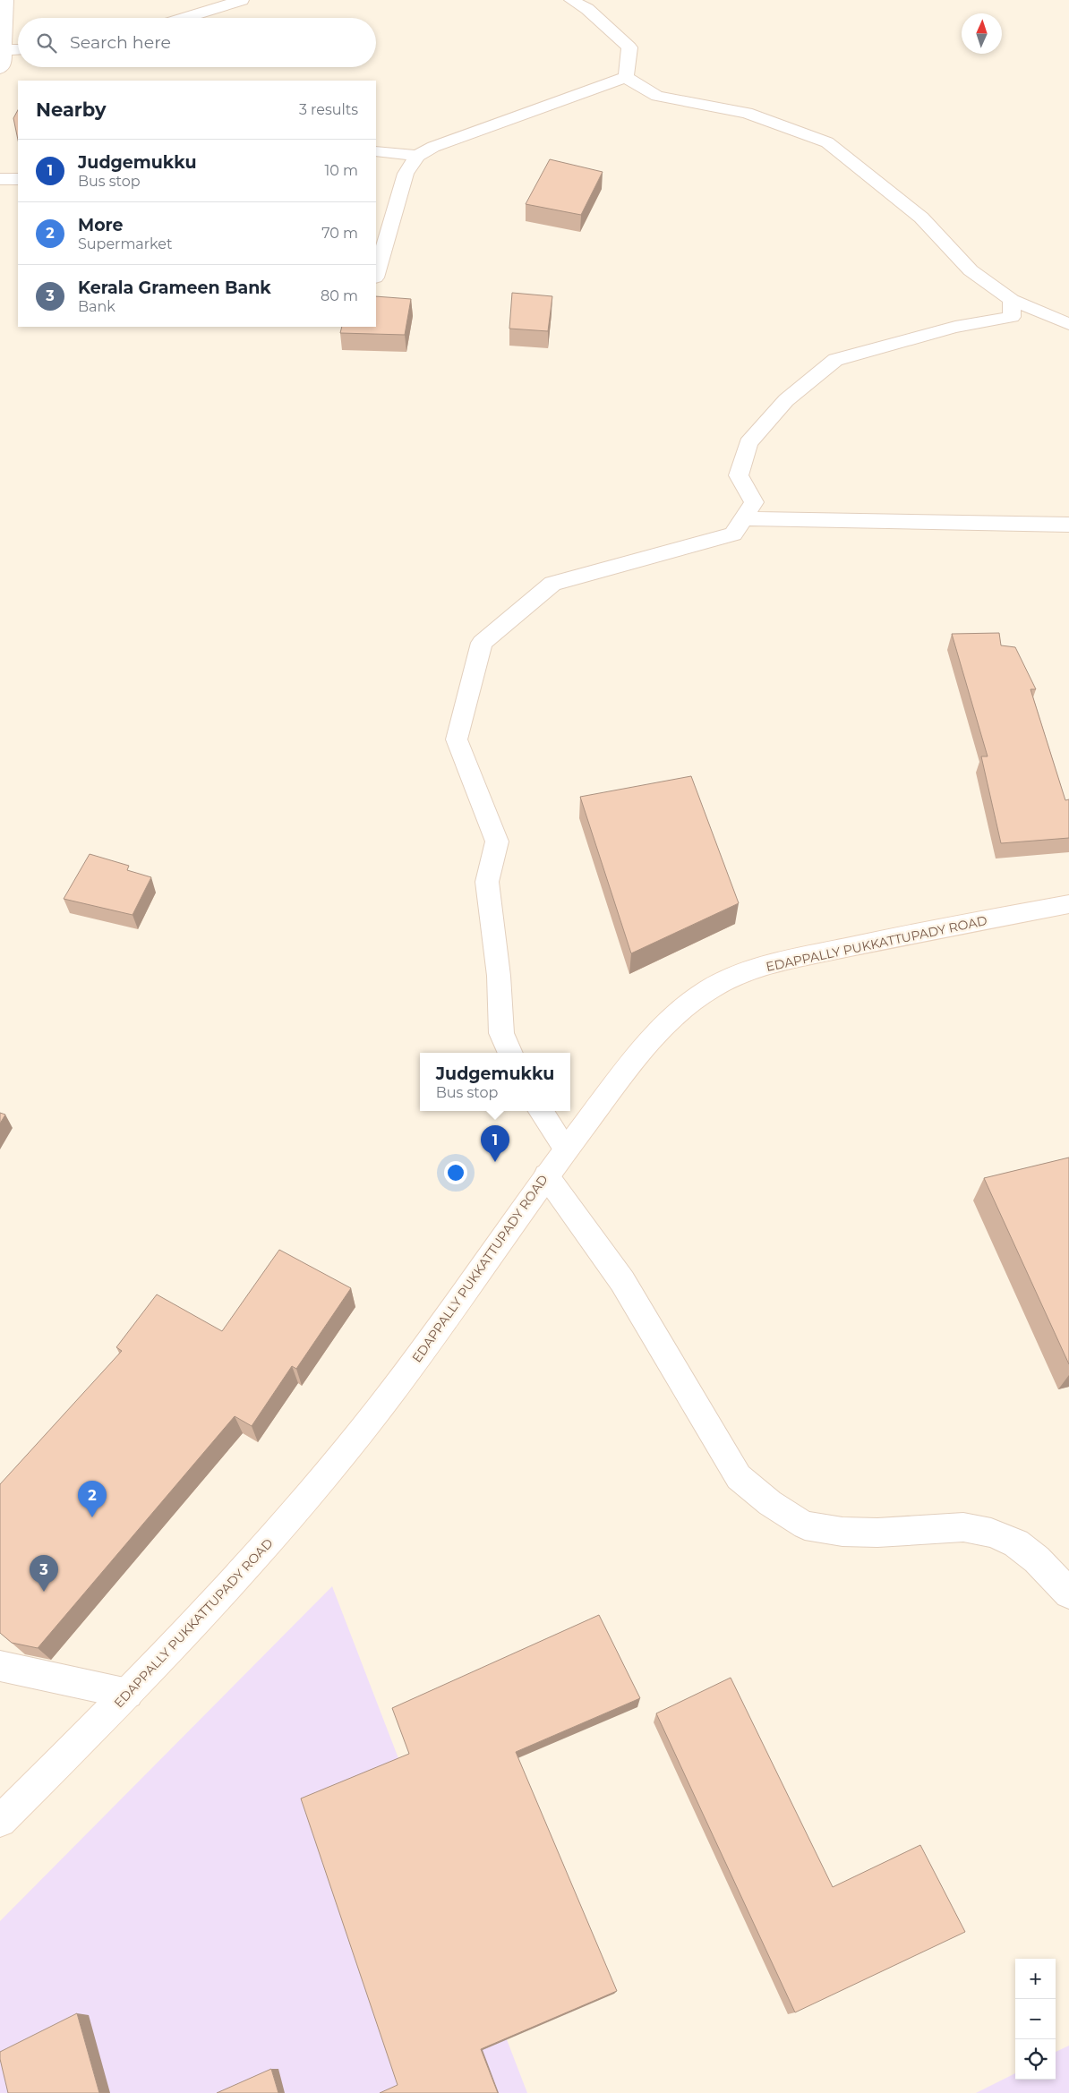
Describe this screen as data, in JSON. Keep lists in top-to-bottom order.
{
  "streets": {
    "street": ["EDAPPALLY PUKKATTUPADY ROAD"]
  },
  "north": "top",
  "page": {
    "search": "Search here",
    "heading": ["Nearby", "3 results"],
    "list": [
      {
        "mark": "1",
        "name": "Judgemukku",
        "note": "Bus stop",
        "value": "10 m"
      },
      {
        "mark": "2",
        "name": "More",
        "note": "Supermarket",
        "value": "70 m"
      },
      {
        "mark": "3",
        "name": "Kerala Grameen Bank",
        "note": "Bank",
        "value": "80 m"
      }
    ],
    "popup": ["Judgemukku", "Bus stop"],
    "pins": ["1", "2", "3"],
    "map_buttons": ["+", "−"]
  }
}
